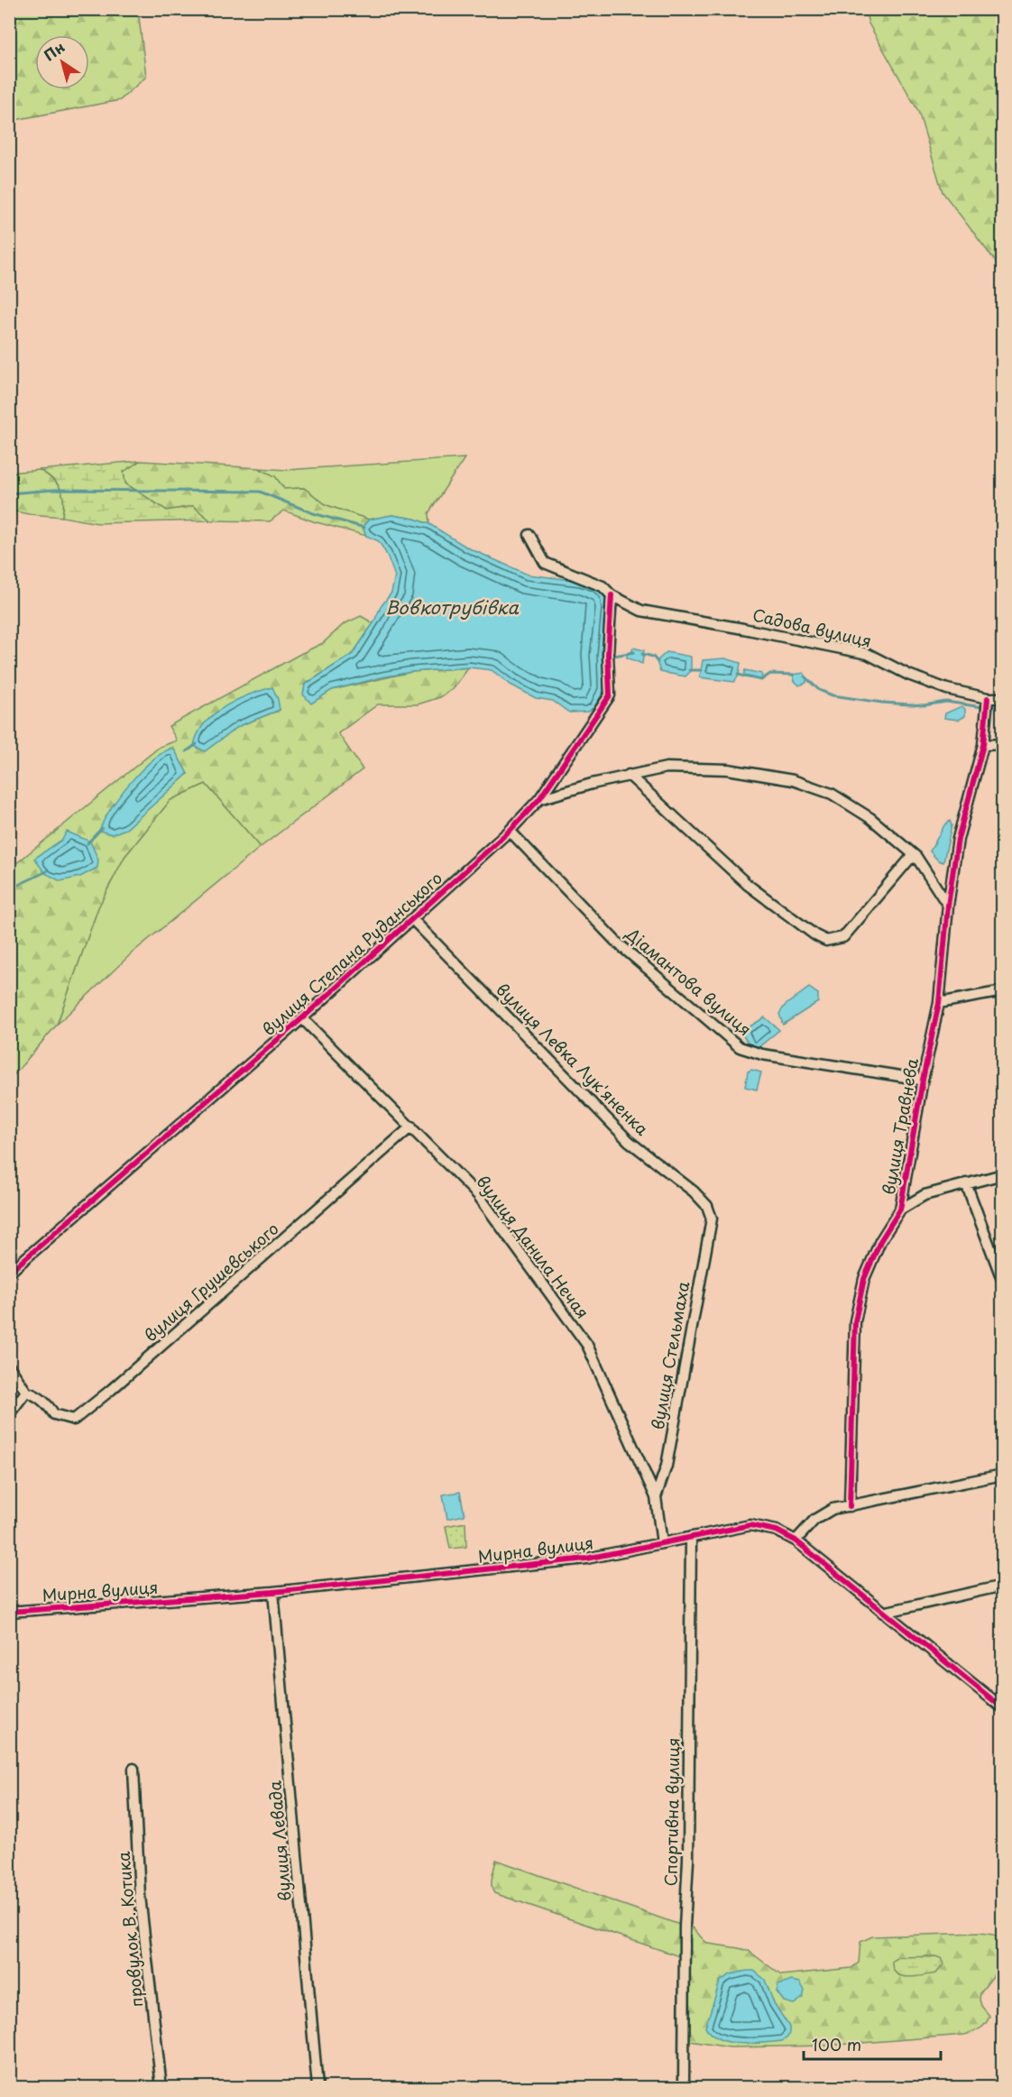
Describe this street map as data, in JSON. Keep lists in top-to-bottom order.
{
  "streets": {
    "street": [
      "Садова вулиця",
      "вулиця Степана Руданського",
      "Діамантова вулиця",
      "вулиця Левка Лук'яненка",
      "вулиця Травнева",
      "вулиця Данила Нечая",
      "вулиця Грушевського",
      "вулиця Стельмаха",
      "Мирна вулиця",
      "Спортивна вулиця",
      "вулиця Левада",
      "провулок В. Котика"
    ]
  },
  "crossings": [
    ["Садова вулиця", "вулиця Степана Руданського"],
    ["Садова вулиця", "вулиця Травнева"],
    ["вулиця Степана Руданського", "Діамантова вулиця"],
    ["вулиця Степана Руданського", "вулиця Левка Лук'яненка"],
    ["вулиця Степана Руданського", "вулиця Данила Нечая"],
    ["Діамантова вулиця", "вулиця Травнева"],
    ["вулиця Левка Лук'яненка", "вулиця Стельмаха"],
    ["вулиця Данила Нечая", "вулиця Грушевського"],
    ["вулиця Данила Нечая", "вулиця Стельмаха"],
    ["вулиця Данила Нечая", "Мирна вулиця"],
    ["Мирна вулиця", "Спортивна вулиця"],
    ["Мирна вулиця", "вулиця Левада"]
  ],
  "water": ["Вовкотрубівка"],
  "scale_bar": "100 m",
  "north": "top left"
}
